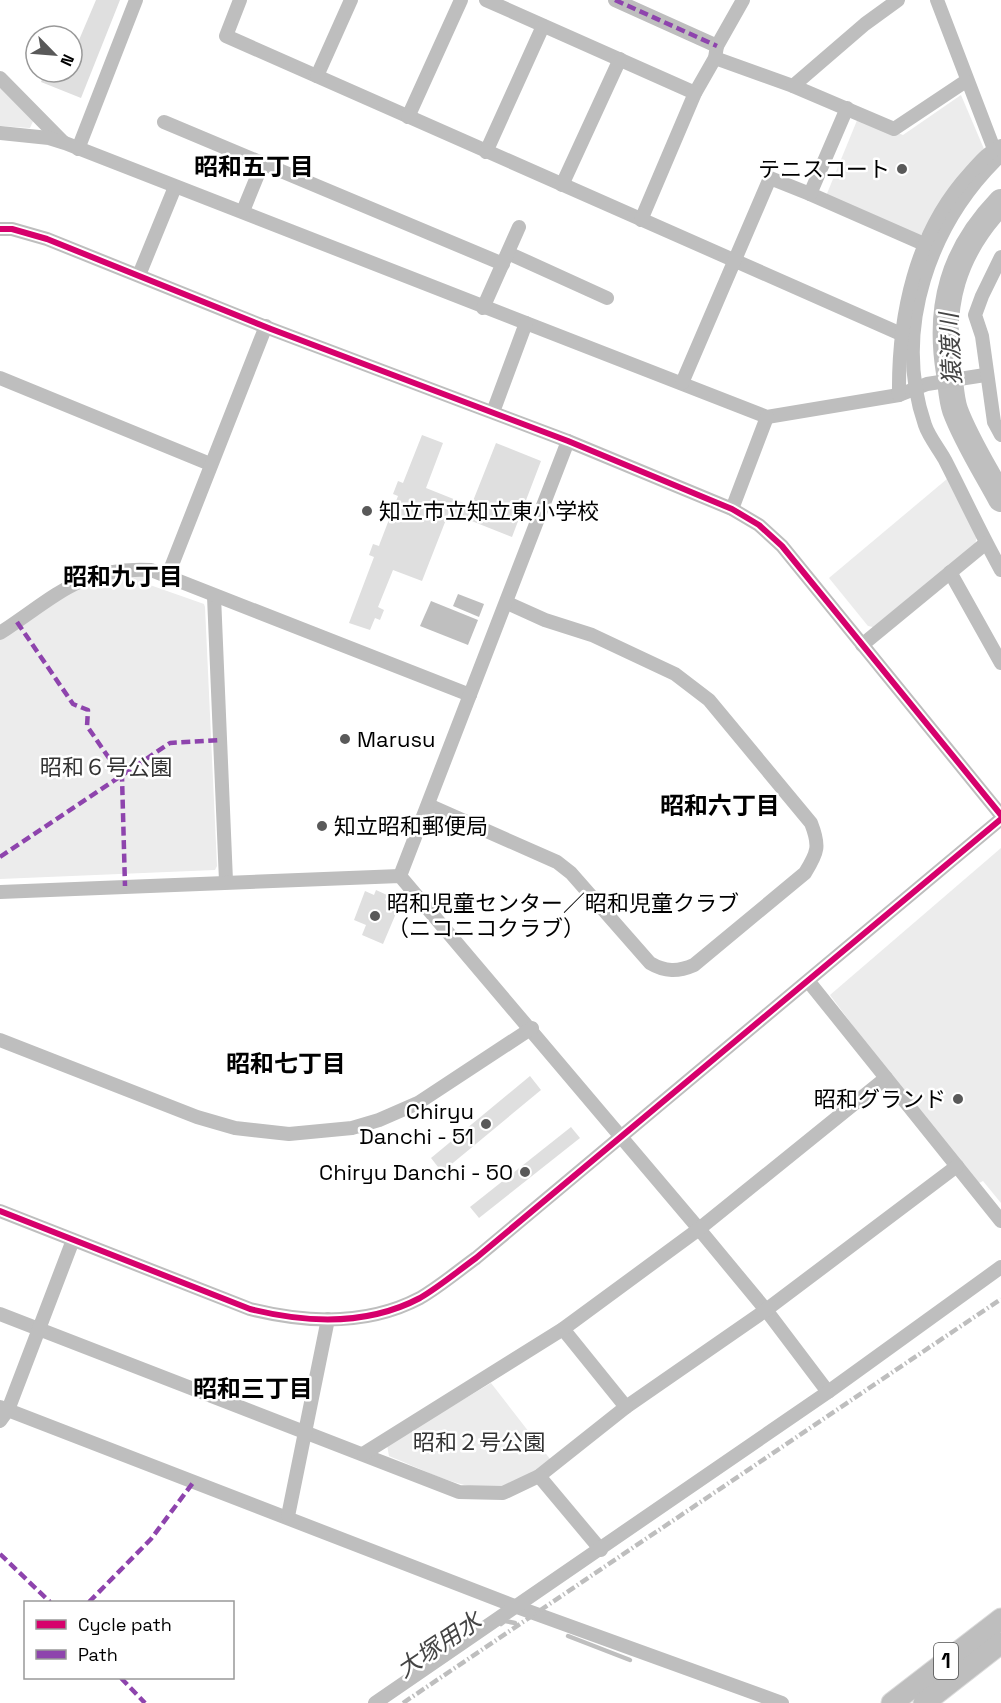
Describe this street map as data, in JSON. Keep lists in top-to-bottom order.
{
  "streets": {
    "highway": ["1"]
  },
  "districts": [
    "昭和五丁目",
    "昭和九丁目",
    "昭和六丁目",
    "昭和七丁目",
    "昭和三丁目"
  ],
  "water": ["猿渡川", "大塚用水"],
  "parks": ["昭和６号公園", "昭和２号公園"],
  "places": [
    "テニスコート",
    "知立市立知立東小学校",
    "Marusu",
    "知立昭和郵便局",
    "昭和児童センター／昭和児童クラブ （ニコニコクラブ）",
    "昭和グランド",
    "Chiryu Danchi - 51",
    "Chiryu Danchi - 50"
  ],
  "legend": ["Cycle path", "Path"],
  "north": "bottom right"
}
